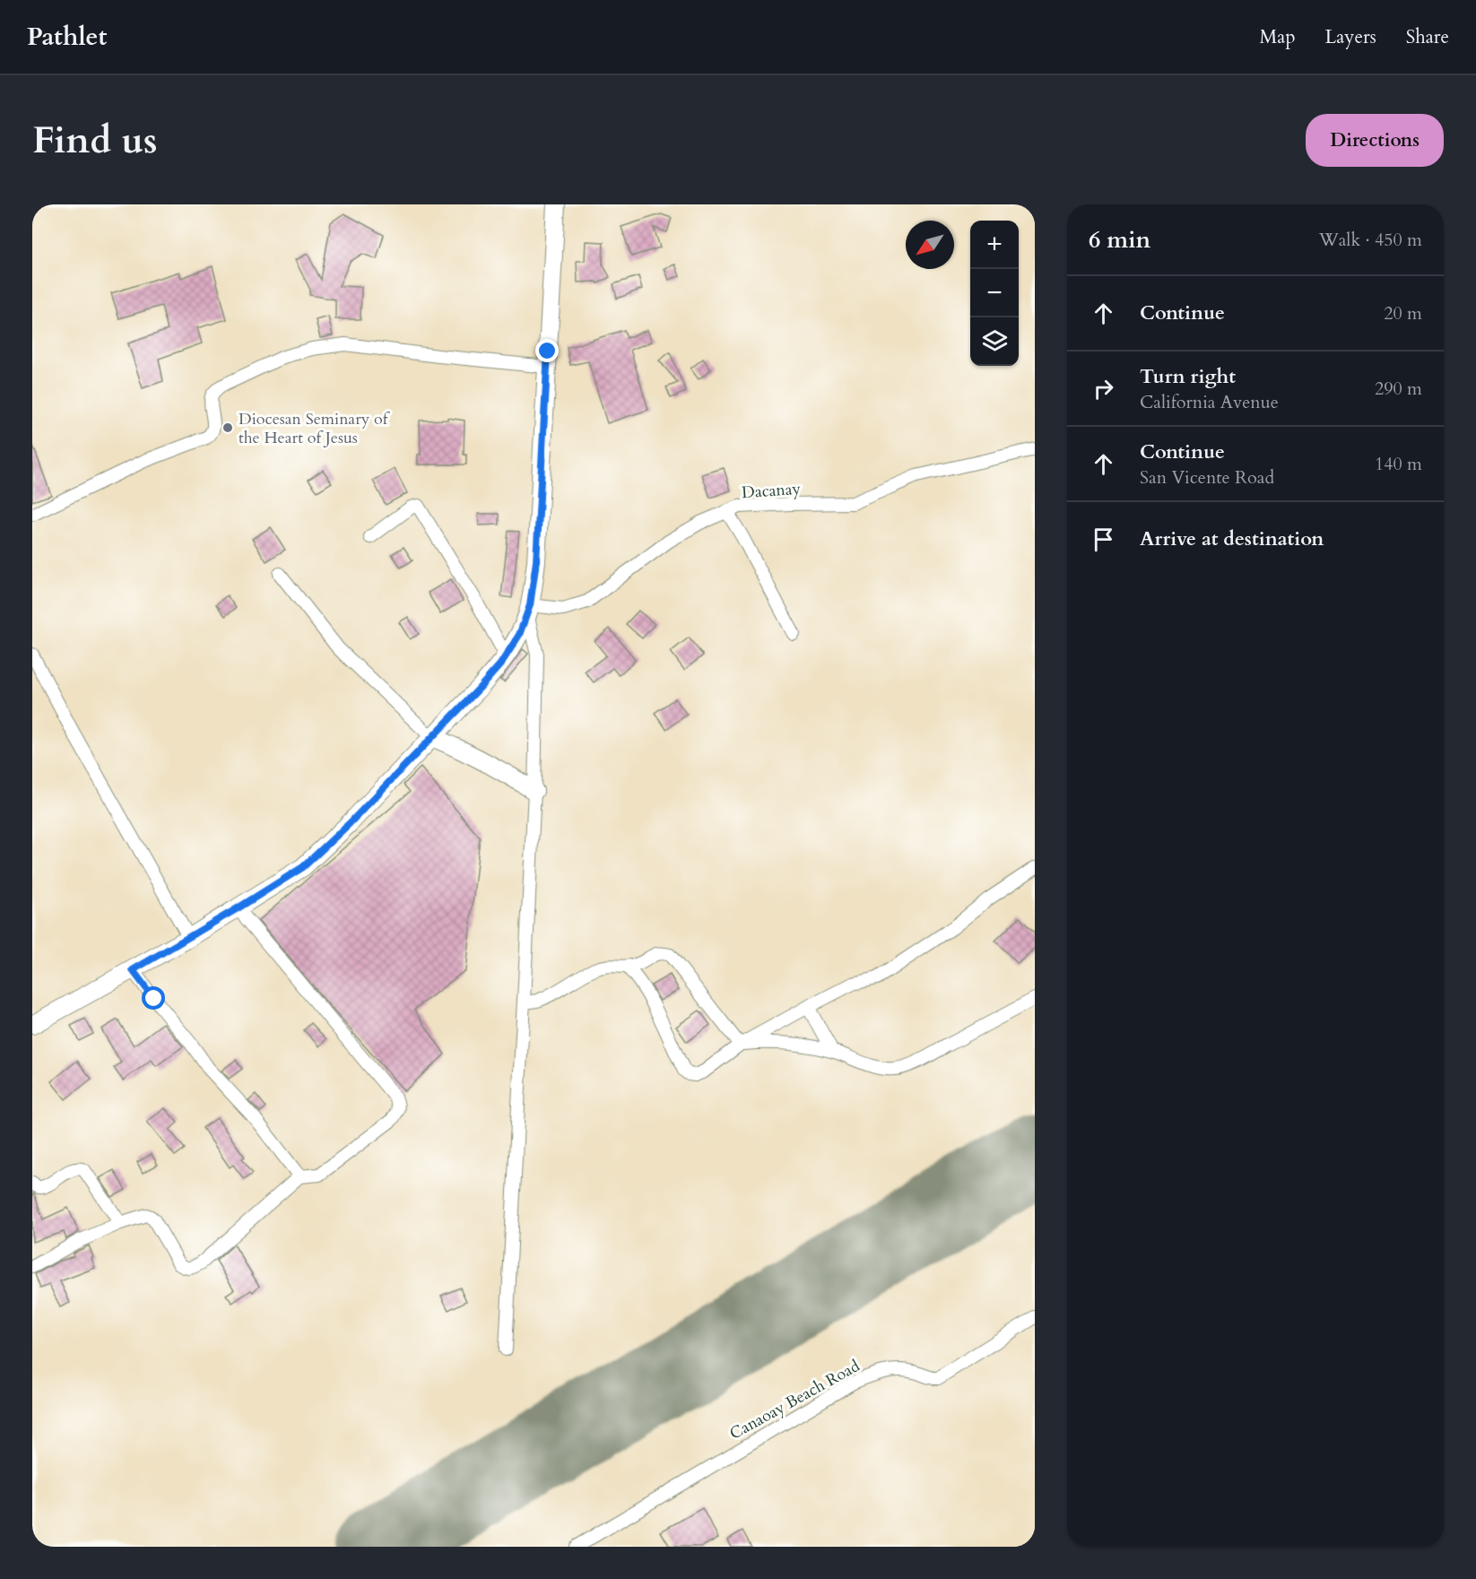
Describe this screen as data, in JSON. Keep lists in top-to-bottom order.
{
  "streets": {
    "street": ["Dacanay", "Canaoay Beach Road"]
  },
  "places": ["Diocesan Seminary of the Heart of Jesus"],
  "north": "bottom left",
  "page": {
    "header": "Pathlet",
    "nav": ["Map", "Layers", "Share"],
    "buttons": "Directions",
    "title": "Find us",
    "heading": ["6 min", "Walk · 450 m"],
    "map_buttons": ["+", "−"],
    "list": [
      ["Continue", "20 m"],
      ["Turn right", "California Avenue", "290 m"],
      ["Continue", "San Vicente Road", "140 m"],
      "Arrive at destination"
    ]
  }
}
